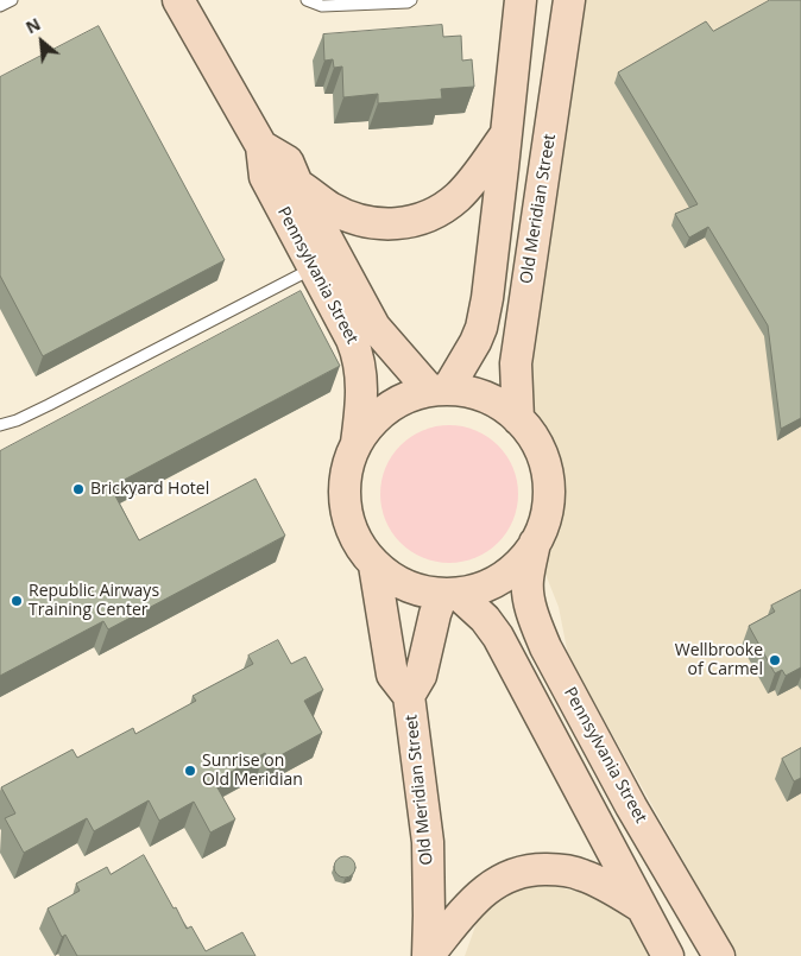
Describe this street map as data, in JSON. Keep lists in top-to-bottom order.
{
  "streets": {
    "main road": ["Old Meridian Street", "Pennsylvania Street"]
  },
  "crossings": [
    ["Old Meridian Street", "Pennsylvania Street"]
  ],
  "places": [
    "Brickyard Hotel",
    "Republic Airways Training Center",
    "Wellbrooke of Carmel",
    "Sunrise on Old Meridian"
  ],
  "north": "top left"
}
